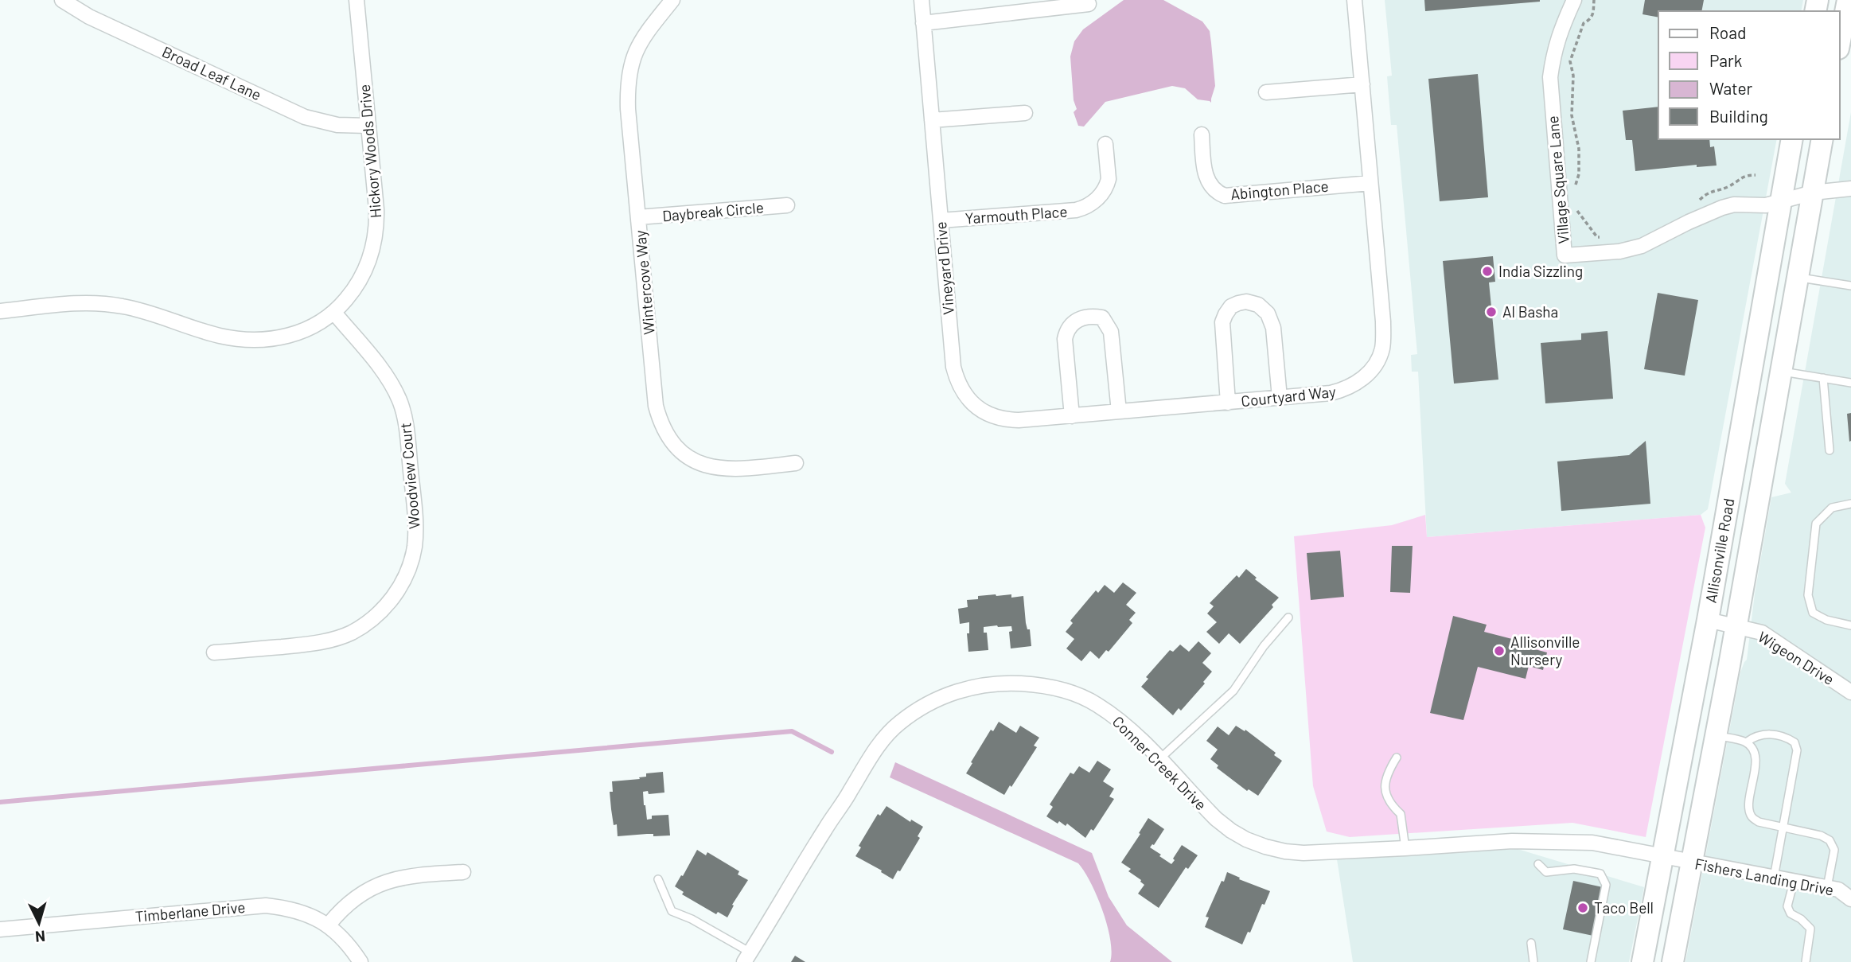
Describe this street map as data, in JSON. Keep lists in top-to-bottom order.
{
  "streets": {
    "main road": ["Allisonville Road"],
    "street": [
      "Broad Leaf Lane",
      "Hickory Woods Drive",
      "Village Square Lane",
      "Abington Place",
      "Daybreak Circle",
      "Yarmouth Place",
      "Vineyard Drive",
      "Wintercove Way",
      "Courtyard Way",
      "Woodview Court",
      "Wigeon Drive",
      "Conner Creek Drive",
      "Fishers Landing Drive",
      "Timberlane Drive"
    ]
  },
  "crossings": [
    ["Broad Leaf Lane", "Hickory Woods Drive"],
    ["Hickory Woods Drive", "Woodview Court"],
    ["Village Square Lane", "Allisonville Road"],
    ["Abington Place", "Courtyard Way"],
    ["Daybreak Circle", "Wintercove Way"],
    ["Yarmouth Place", "Vineyard Drive"],
    ["Vineyard Drive", "Courtyard Way"],
    ["Allisonville Road", "Wigeon Drive"],
    ["Allisonville Road", "Conner Creek Drive"],
    ["Allisonville Road", "Fishers Landing Drive"],
    ["Conner Creek Drive", "Fishers Landing Drive"]
  ],
  "places": [
    "India Sizzling",
    "Al Basha",
    "Allisonville Nursery",
    "Taco Bell"
  ],
  "legend": [
    "Road",
    "Park",
    "Water",
    "Building"
  ],
  "north": "bottom"
}
